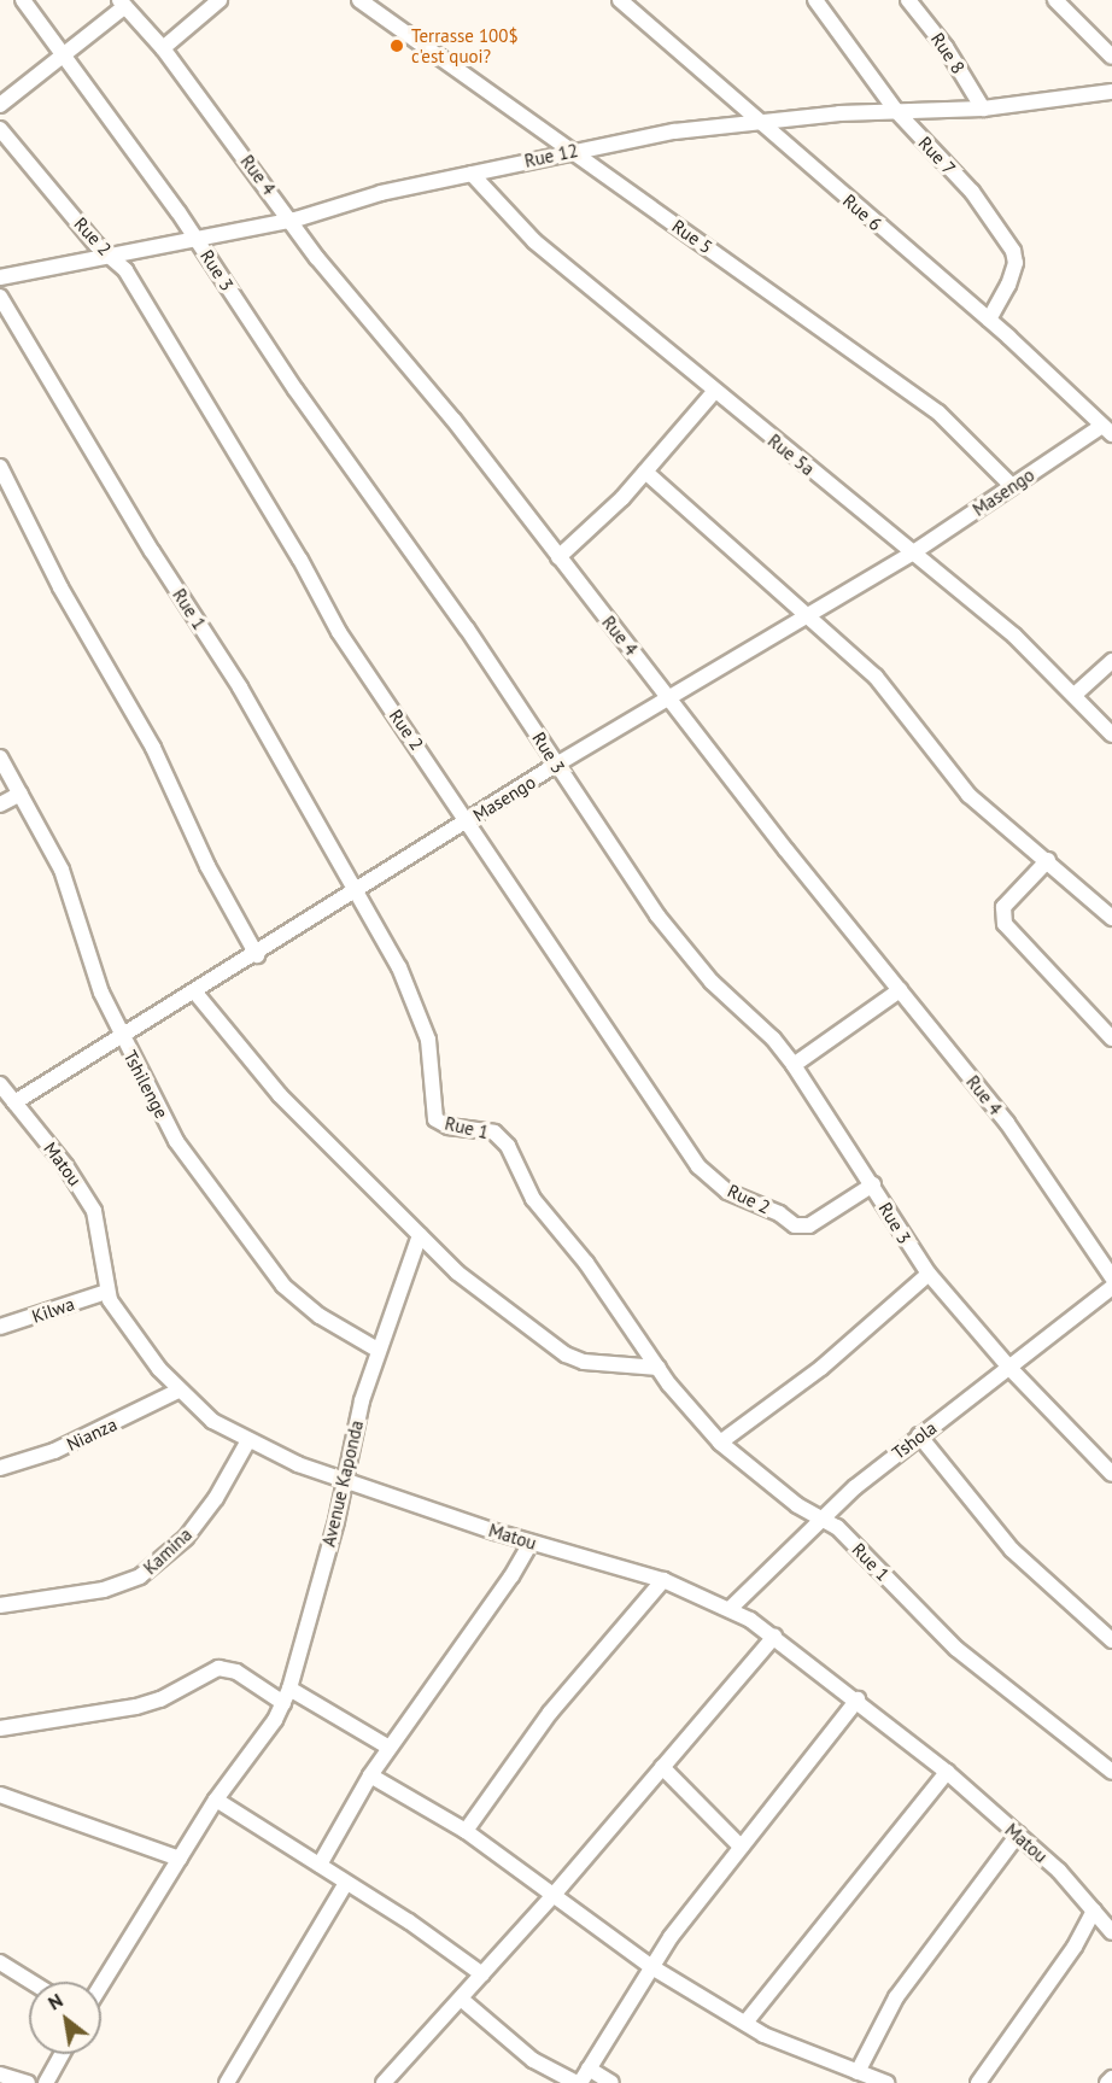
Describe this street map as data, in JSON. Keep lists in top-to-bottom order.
{
  "streets": {
    "street": [
      "Rue 8",
      "Rue 12",
      "Rue 7",
      "Rue 4",
      "Rue 6",
      "Rue 2",
      "Rue 5",
      "Rue 3",
      "Rue 5a",
      "Masengo",
      "Rue 1",
      "Tshilenge",
      "Matou",
      "Kilwa",
      "Nianza",
      "Tshola",
      "Avenue Kaponda",
      "Kamina"
    ]
  },
  "crossings": [
    ["Rue 8", "Rue 12"],
    ["Rue 12", "Rue 7"],
    ["Rue 12", "Rue 4"],
    ["Rue 12", "Rue 6"],
    ["Rue 12", "Rue 2"],
    ["Rue 12", "Rue 5"],
    ["Rue 12", "Rue 3"],
    ["Rue 12", "Rue 5a"],
    ["Rue 7", "Rue 6"],
    ["Rue 4", "Masengo"],
    ["Rue 6", "Masengo"],
    ["Rue 2", "Rue 3"],
    ["Rue 2", "Masengo"],
    ["Rue 5", "Masengo"],
    ["Rue 3", "Masengo"],
    ["Rue 3", "Tshola"],
    ["Rue 5a", "Masengo"],
    ["Masengo", "Rue 1"],
    ["Masengo", "Tshilenge"],
    ["Masengo", "Matou"],
    ["Rue 1", "Tshola"],
    ["Tshilenge", "Avenue Kaponda"],
    ["Matou", "Kilwa"],
    ["Matou", "Nianza"],
    ["Matou", "Tshola"],
    ["Matou", "Avenue Kaponda"],
    ["Matou", "Kamina"]
  ],
  "places": ["Terrasse 100$ c'est quoi?"],
  "north": "top left"
}
